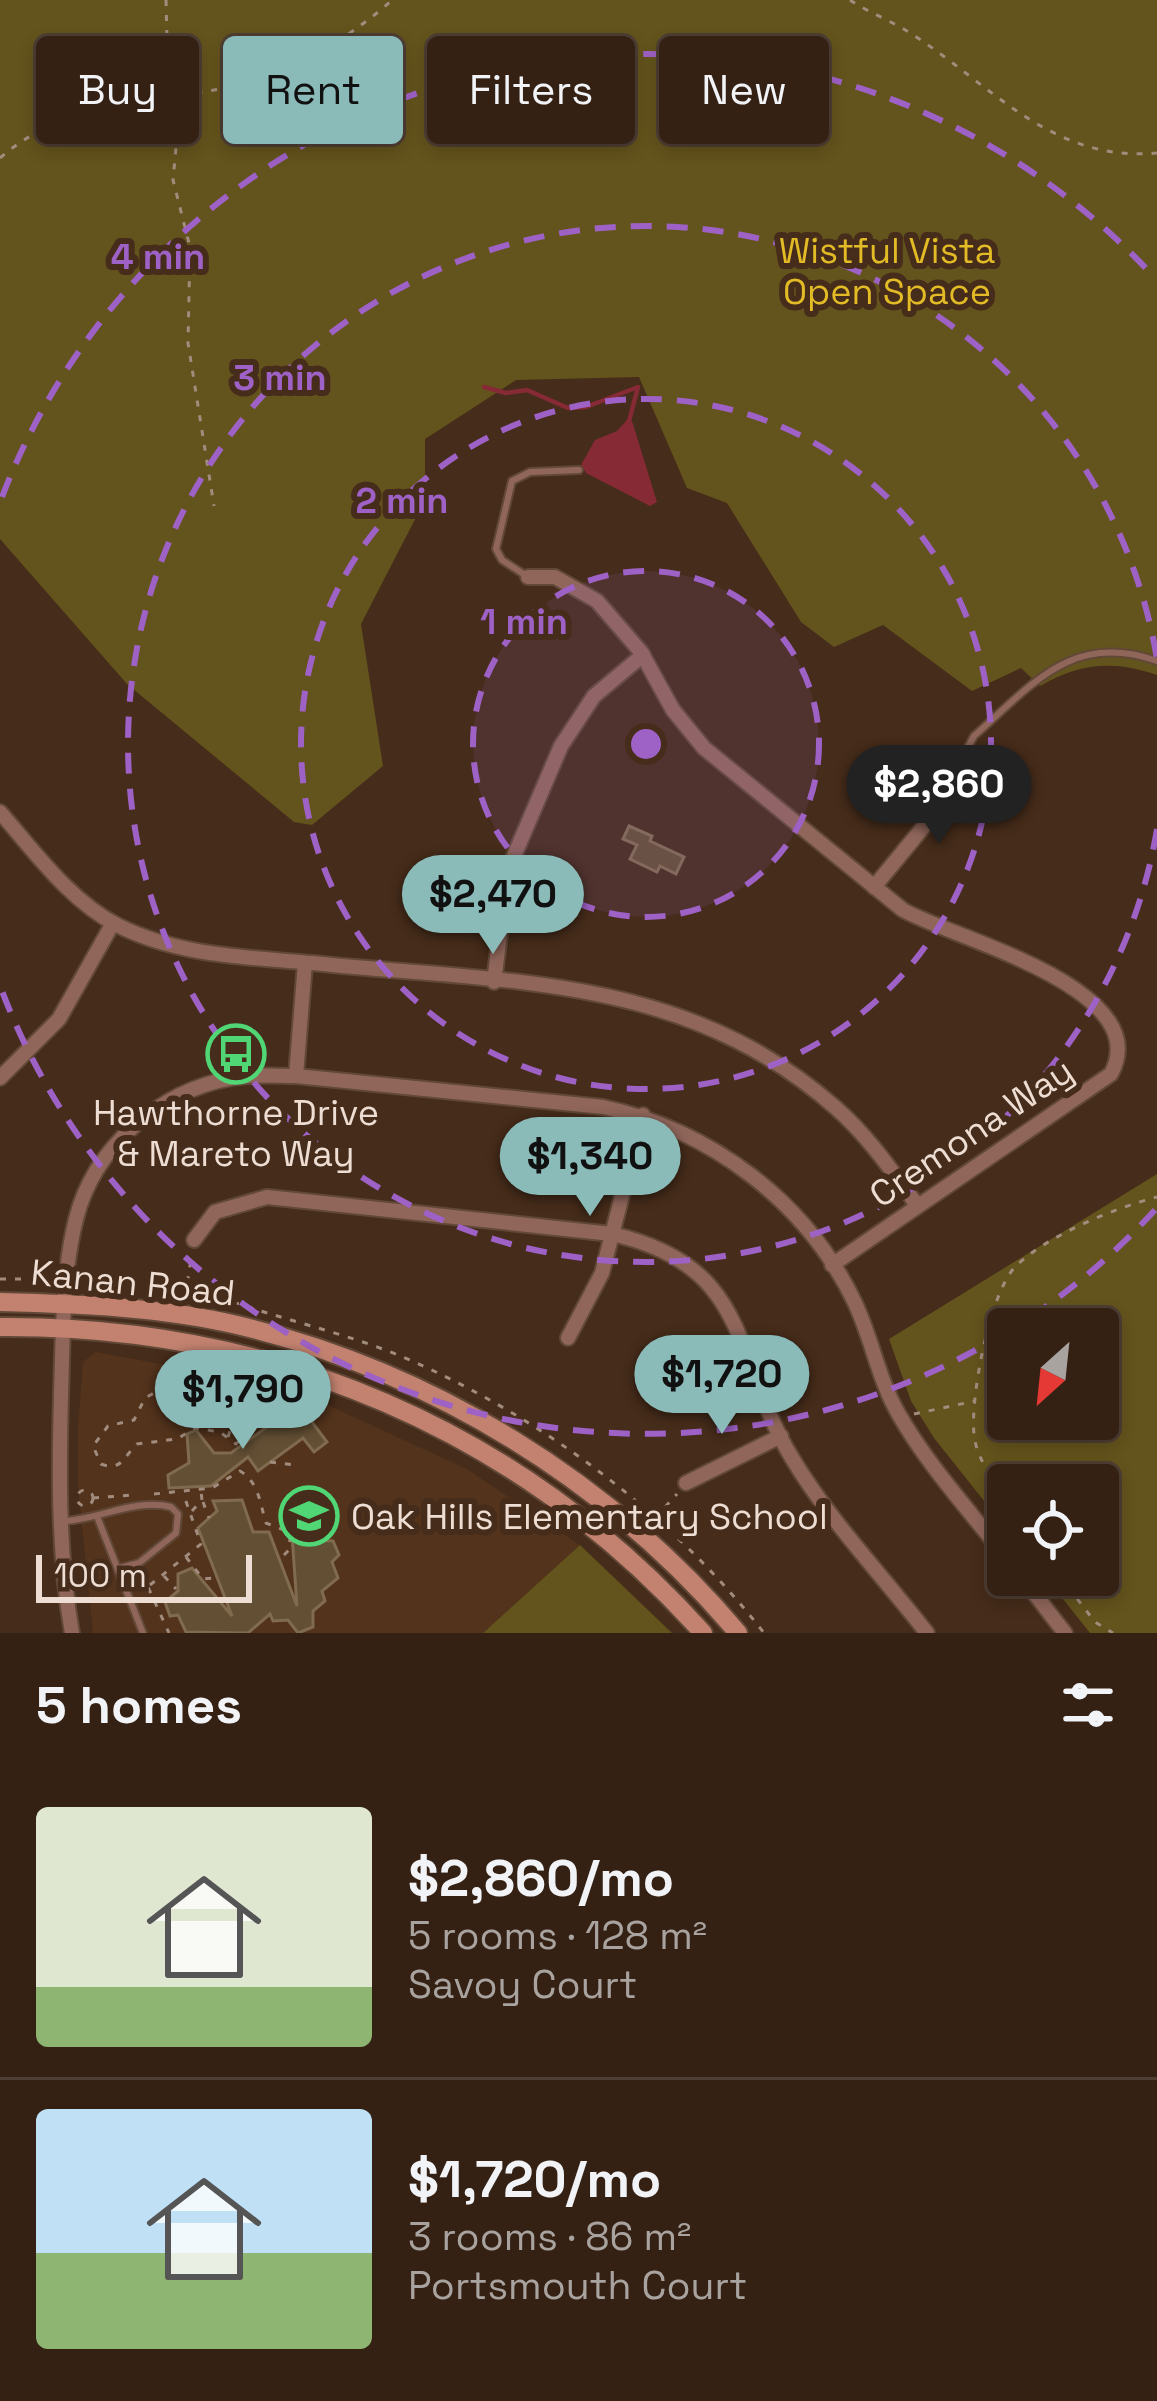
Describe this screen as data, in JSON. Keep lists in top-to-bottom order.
{
  "streets": {
    "main road": ["Kanan Road"],
    "street": ["Cremona Way"]
  },
  "parks": ["Wistful Vista Open Space"],
  "places": {
    "bus stop": ["Hawthorne Drive & Mareto Way"],
    "school or university": ["Oak Hills Elementary School"]
  },
  "scale_bar": "100 m",
  "north": "bottom left",
  "page": {
    "chip": [
      "Buy",
      "Rent",
      "Filters",
      "New"
    ],
    "price": [
      "$2,860",
      "$2,470",
      "$1,340",
      "$1,720",
      "$1,790"
    ],
    "scale": "100 m",
    "heading": "5 homes",
    "list": [
      {
        "name": "$2,860/mo",
        "note": "5 rooms · 128 m² · Savoy Court"
      },
      {
        "name": "$1,720/mo",
        "note": "3 rooms · 86 m² · Portsmouth Court"
      }
    ]
  },
  "rings": [
    "4 min",
    "3 min",
    "2 min",
    "1 min"
  ]
}
